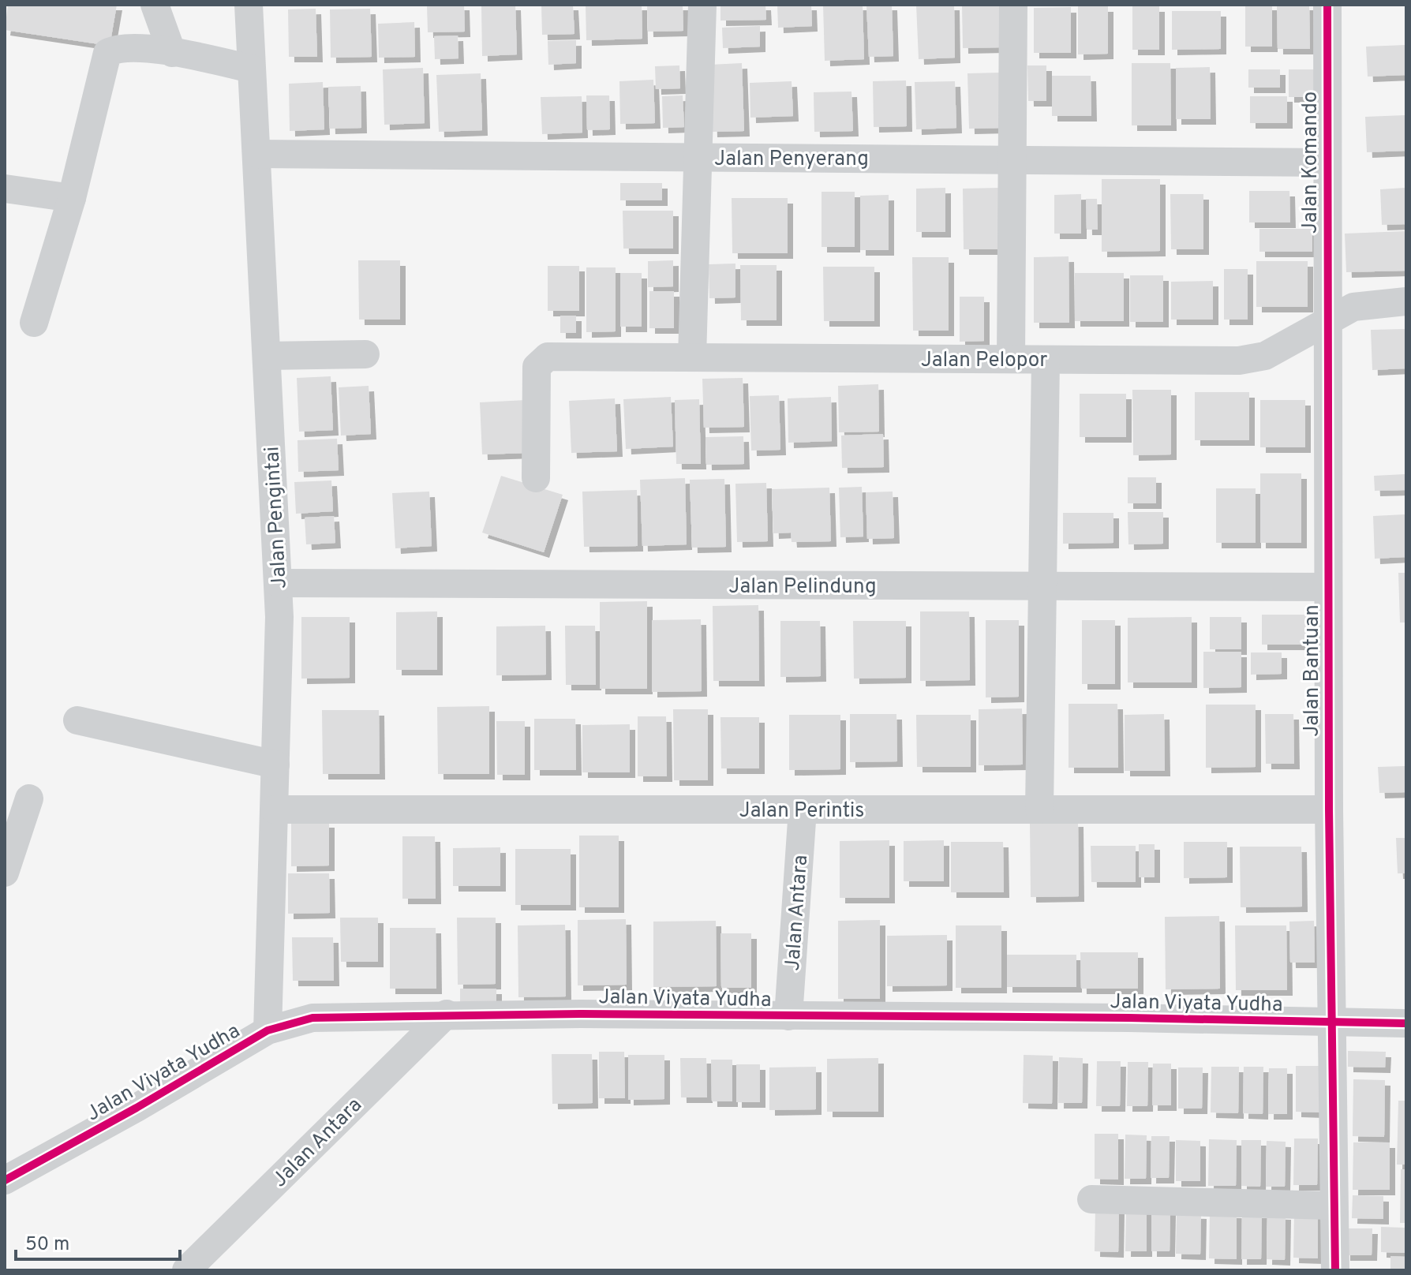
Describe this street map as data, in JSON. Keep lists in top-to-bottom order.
{
  "streets": {
    "street": [
      "Jalan Penyerang",
      "Jalan Komando",
      "Jalan Pelopor",
      "Jalan Pengintai",
      "Jalan Pelindung",
      "Jalan Bantuan",
      "Jalan Perintis",
      "Jalan Antara",
      "Jalan Viyata Yudha"
    ]
  },
  "crossings": [
    ["Jalan Penyerang", "Jalan Komando"],
    ["Jalan Penyerang", "Jalan Pengintai"],
    ["Jalan Komando", "Jalan Pelopor"],
    ["Jalan Komando", "Jalan Bantuan"],
    ["Jalan Pelopor", "Jalan Bantuan"],
    ["Jalan Pengintai", "Jalan Pelindung"],
    ["Jalan Pengintai", "Jalan Perintis"],
    ["Jalan Pengintai", "Jalan Viyata Yudha"],
    ["Jalan Pelindung", "Jalan Bantuan"],
    ["Jalan Bantuan", "Jalan Perintis"],
    ["Jalan Bantuan", "Jalan Viyata Yudha"],
    ["Jalan Perintis", "Jalan Antara"],
    ["Jalan Antara", "Jalan Viyata Yudha"]
  ],
  "scale_bar": "50 m"
}
